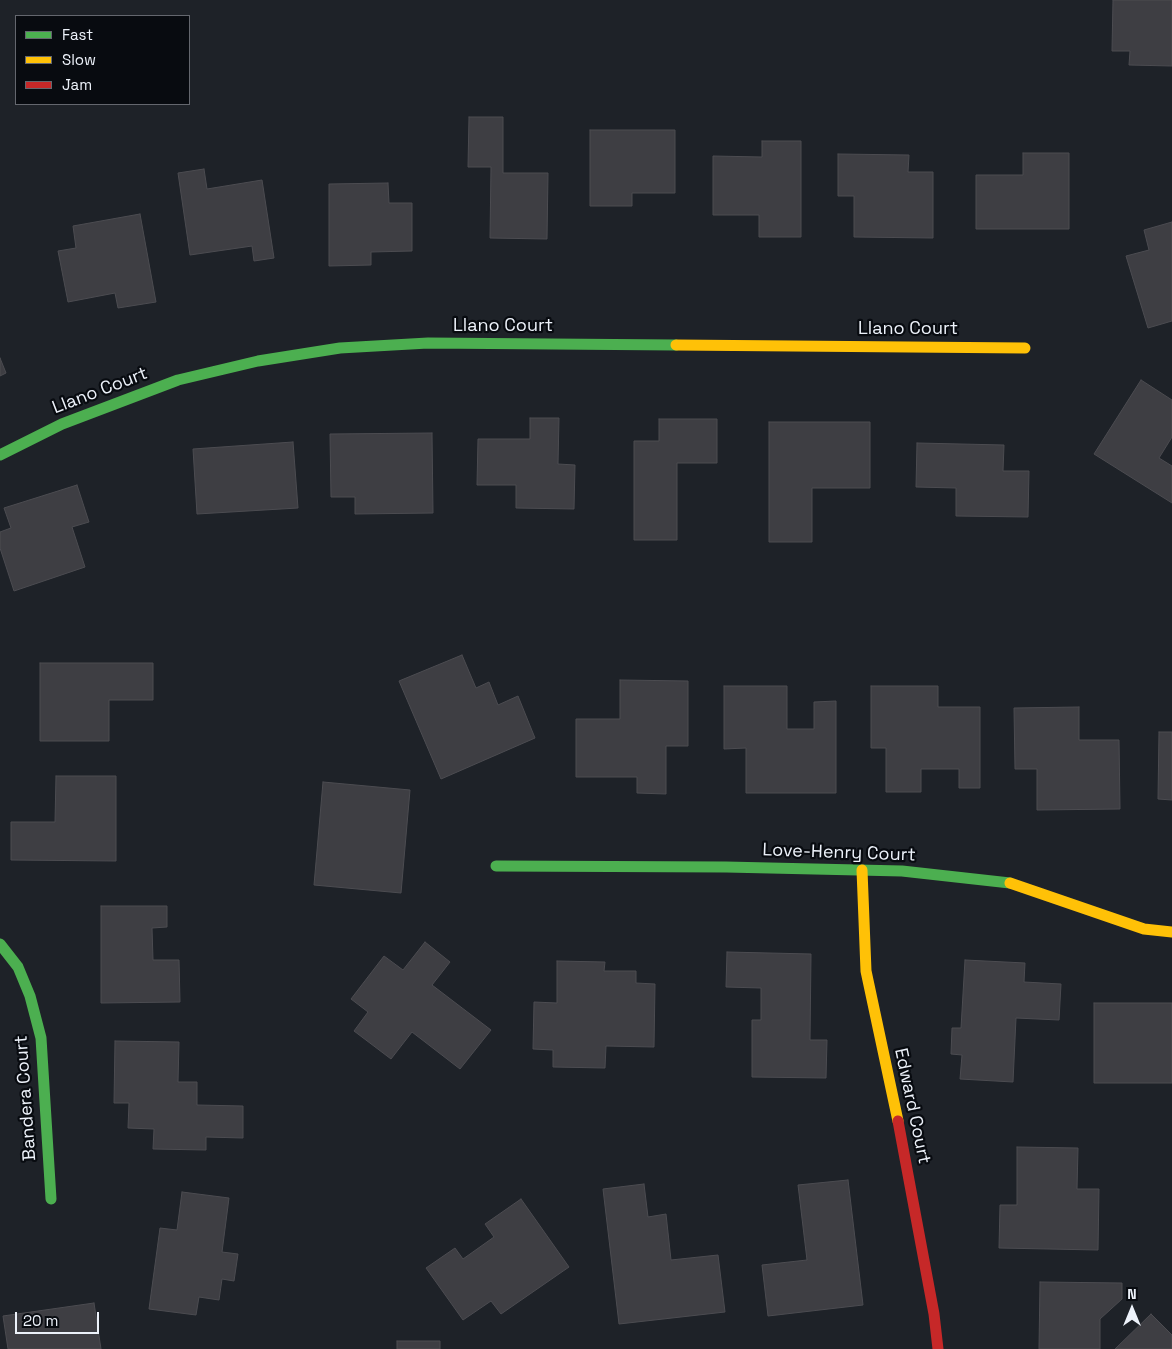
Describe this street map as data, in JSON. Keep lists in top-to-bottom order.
{
  "streets": {
    "street": [
      "Llano Court",
      "Love-Henry Court",
      "Bandera Court",
      "Edward Court"
    ]
  },
  "crossings": [
    ["Love-Henry Court", "Edward Court"]
  ],
  "legend": ["Fast", "Slow", "Jam"],
  "scale_bar": "20 m",
  "north": "top"
}
